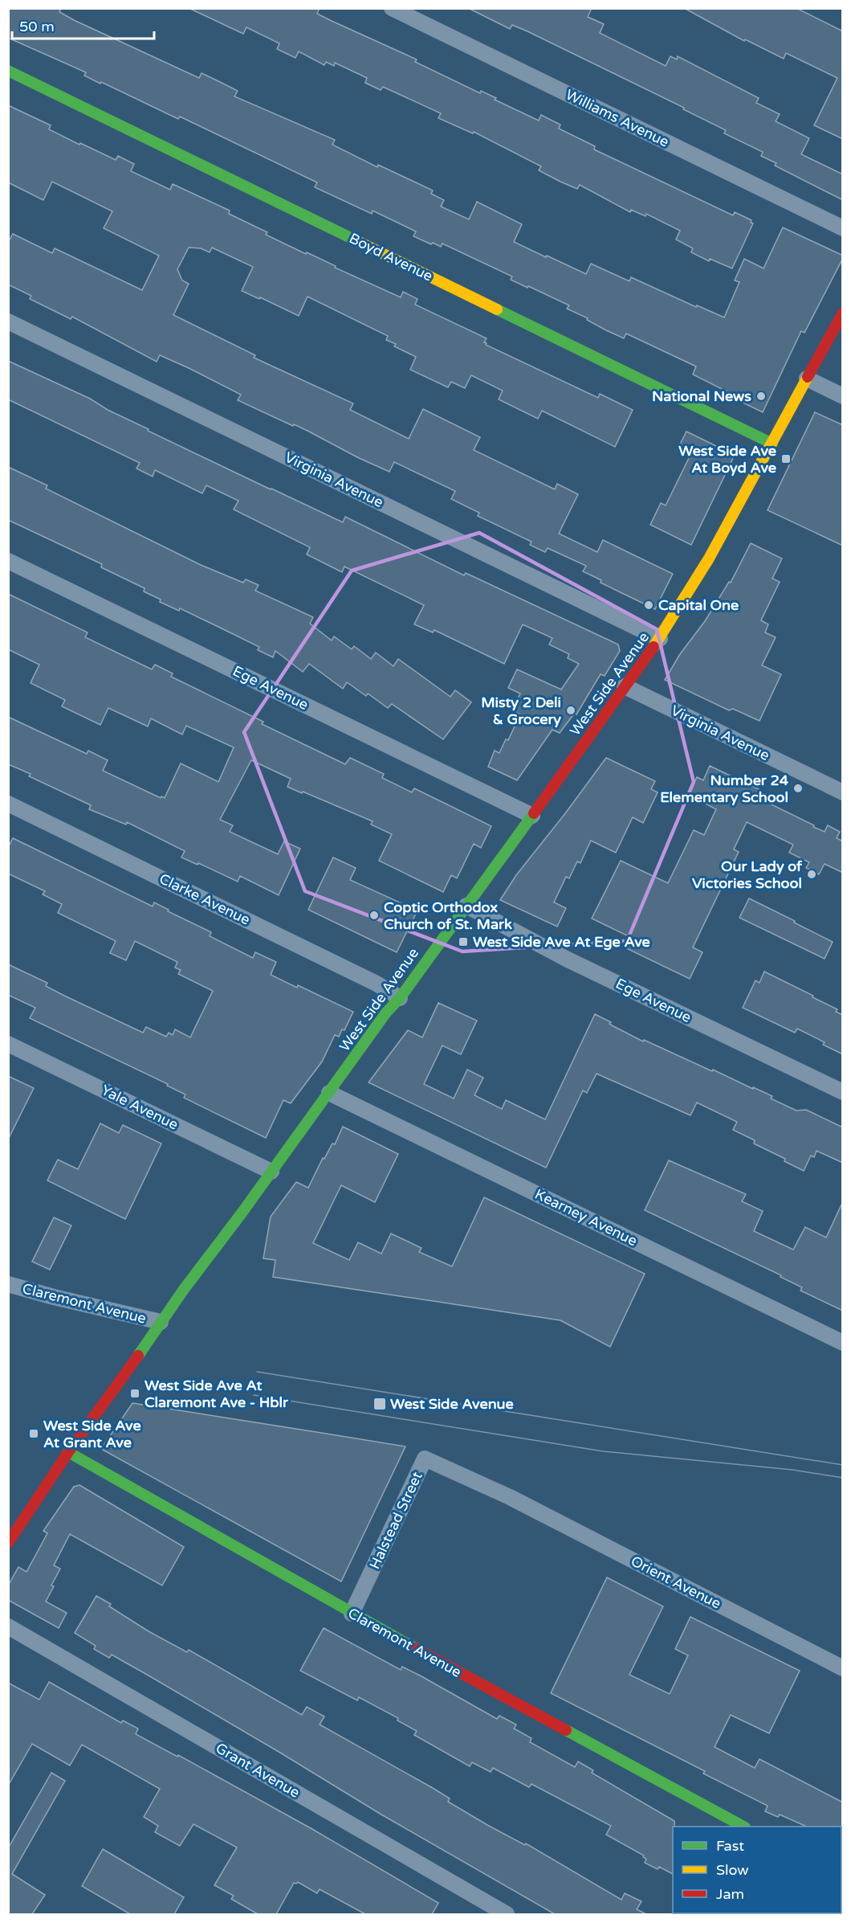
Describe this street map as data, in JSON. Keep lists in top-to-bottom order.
{
  "streets": {
    "street": [
      "Williams Avenue",
      "Boyd Avenue",
      "Virginia Avenue",
      "West Side Avenue",
      "Ege Avenue",
      "Clarke Avenue",
      "Yale Avenue",
      "Kearney Avenue",
      "Claremont Avenue",
      "Halstead Street",
      "Orient Avenue",
      "Grant Avenue"
    ]
  },
  "crossings": [
    ["Boyd Avenue", "West Side Avenue"],
    ["Virginia Avenue", "West Side Avenue"],
    ["West Side Avenue", "Ege Avenue"],
    ["West Side Avenue", "Clarke Avenue"],
    ["West Side Avenue", "Yale Avenue"],
    ["West Side Avenue", "Kearney Avenue"],
    ["West Side Avenue", "Claremont Avenue"],
    ["Claremont Avenue", "Halstead Street"],
    ["Halstead Street", "Orient Avenue"]
  ],
  "places": {
    "other": [
      "National News",
      "Capital One",
      "Misty 2 Deli & Grocery",
      "Number 24 Elementary School",
      "Our Lady of Victories School",
      "Coptic Orthodox Church of St. Mark"
    ],
    "transit": [
      "West Side Ave At Boyd Ave",
      "West Side Ave At Ege Ave",
      "West Side Ave At Claremont Ave - Hblr",
      "West Side Avenue",
      "West Side Ave At Grant Ave"
    ]
  },
  "legend": ["Fast", "Slow", "Jam"],
  "scale_bar": "50 m"
}
